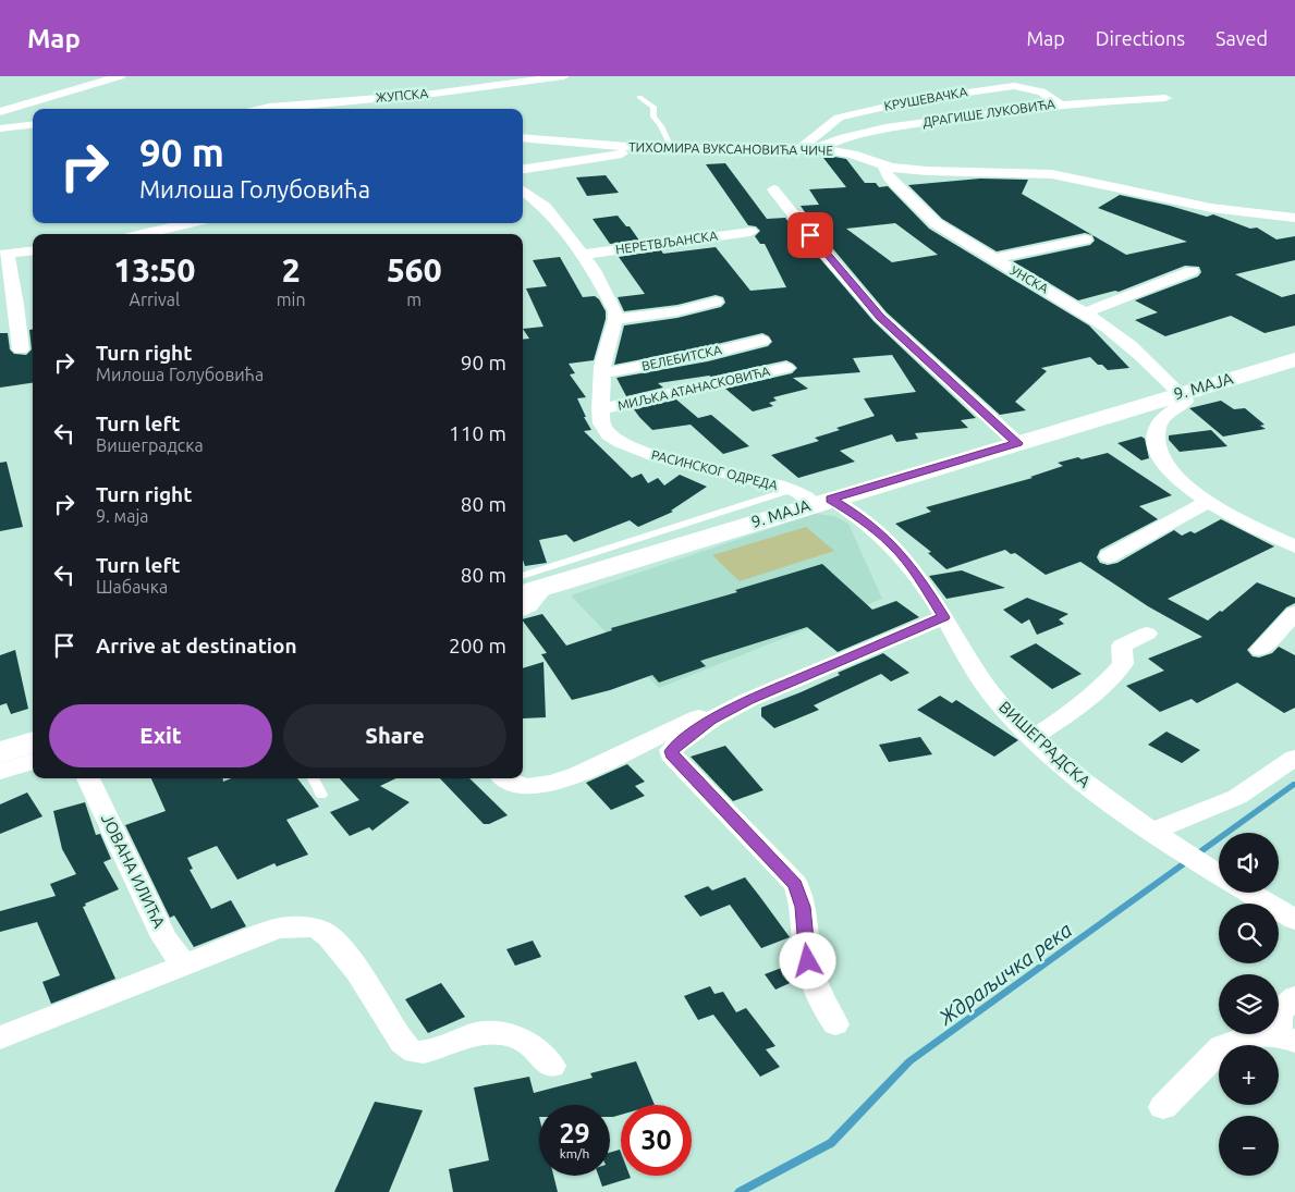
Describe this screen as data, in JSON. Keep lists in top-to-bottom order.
{
  "streets": {
    "main road": ["9. МАЈА"],
    "street": [
      "ЖУПСКА",
      "КРУШЕВАЧКА",
      "ДРАГИШЕ ЛУКОВИЋА",
      "ТИХОМИРА ВУКСАНОВИЋА ЧИЧЕ",
      "НЕРЕТВЉАНСКА",
      "УНСКА",
      "ВЕЛЕБИТСКА",
      "МИЉКА АТАНАСКОВИЋА",
      "РАСИНСКОГ ОДРЕДА",
      "ВИШЕГРАДСКА",
      "ЈОВАНА ИЛИЋА"
    ]
  },
  "crossings": [
    ["КРУШЕВАЧКА", "ДРАГИШЕ ЛУКОВИЋА"],
    ["КРУШЕВАЧКА", "ТИХОМИРА ВУКСАНОВИЋА ЧИЧЕ"],
    ["ДРАГИШЕ ЛУКОВИЋА", "ТИХОМИРА ВУКСАНОВИЋА ЧИЧЕ"],
    ["ТИХОМИРА ВУКСАНОВИЋА ЧИЧЕ", "УНСКА"],
    ["УНСКА", "9. МАЈА"],
    ["ВЕЛЕБИТСКА", "РАСИНСКОГ ОДРЕДА"],
    ["9. МАЈА", "РАСИНСКОГ ОДРЕДА"],
    ["9. МАЈА", "ВИШЕГРАДСКА"],
    ["МИЉКА АТАНАСКОВИЋА", "РАСИНСКОГ ОДРЕДА"],
    ["РАСИНСКОГ ОДРЕДА", "ВИШЕГРАДСКА"]
  ],
  "water": ["Ждраљичка река"],
  "page": {
    "header": "Map",
    "nav": ["Map", "Directions", "Saved"],
    "turn": ["90 m", "Милоша Голубовића"],
    "eta": [
      "13:50",
      "Arrival",
      "2",
      "min",
      "560",
      "m"
    ],
    "list": [
      {
        "name": "Turn right",
        "note": "Милоша Голубовића",
        "value": "90 m"
      },
      {
        "name": "Turn left",
        "note": "Вишеградска",
        "value": "110 m"
      },
      {
        "name": "Turn right",
        "note": "9. маја",
        "value": "80 m"
      },
      {
        "name": "Turn left",
        "note": "Шабачка",
        "value": "80 m"
      },
      {
        "name": "Arrive at destination",
        "value": "200 m"
      }
    ],
    "buttons": ["Exit", "Share"],
    "map_buttons": ["+", "−"],
    "speed": "29 km/h",
    "limit": "30"
  }
}
